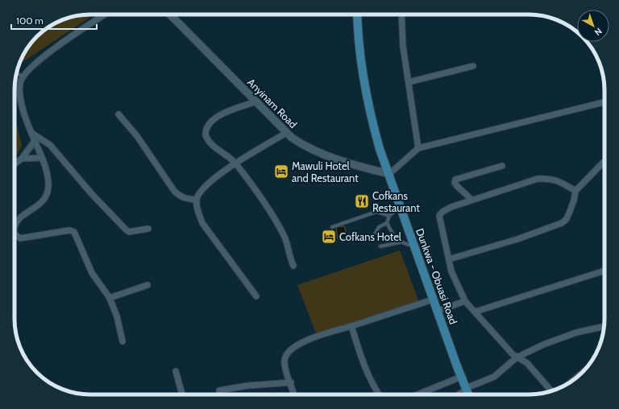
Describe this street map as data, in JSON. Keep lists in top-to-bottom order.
{
  "streets": {
    "main road": ["Dunkwa - Obuasi Road"],
    "street": ["Anyinam Road"]
  },
  "crossings": [
    ["Anyinam Road", "Dunkwa - Obuasi Road"]
  ],
  "places": {
    "hotel": ["Mawuli Hotel and Restaurant", "Cofkans Hotel"],
    "restaurant": ["Cofkans Restaurant"]
  },
  "scale_bar": "100 m",
  "north": "bottom right"
}
